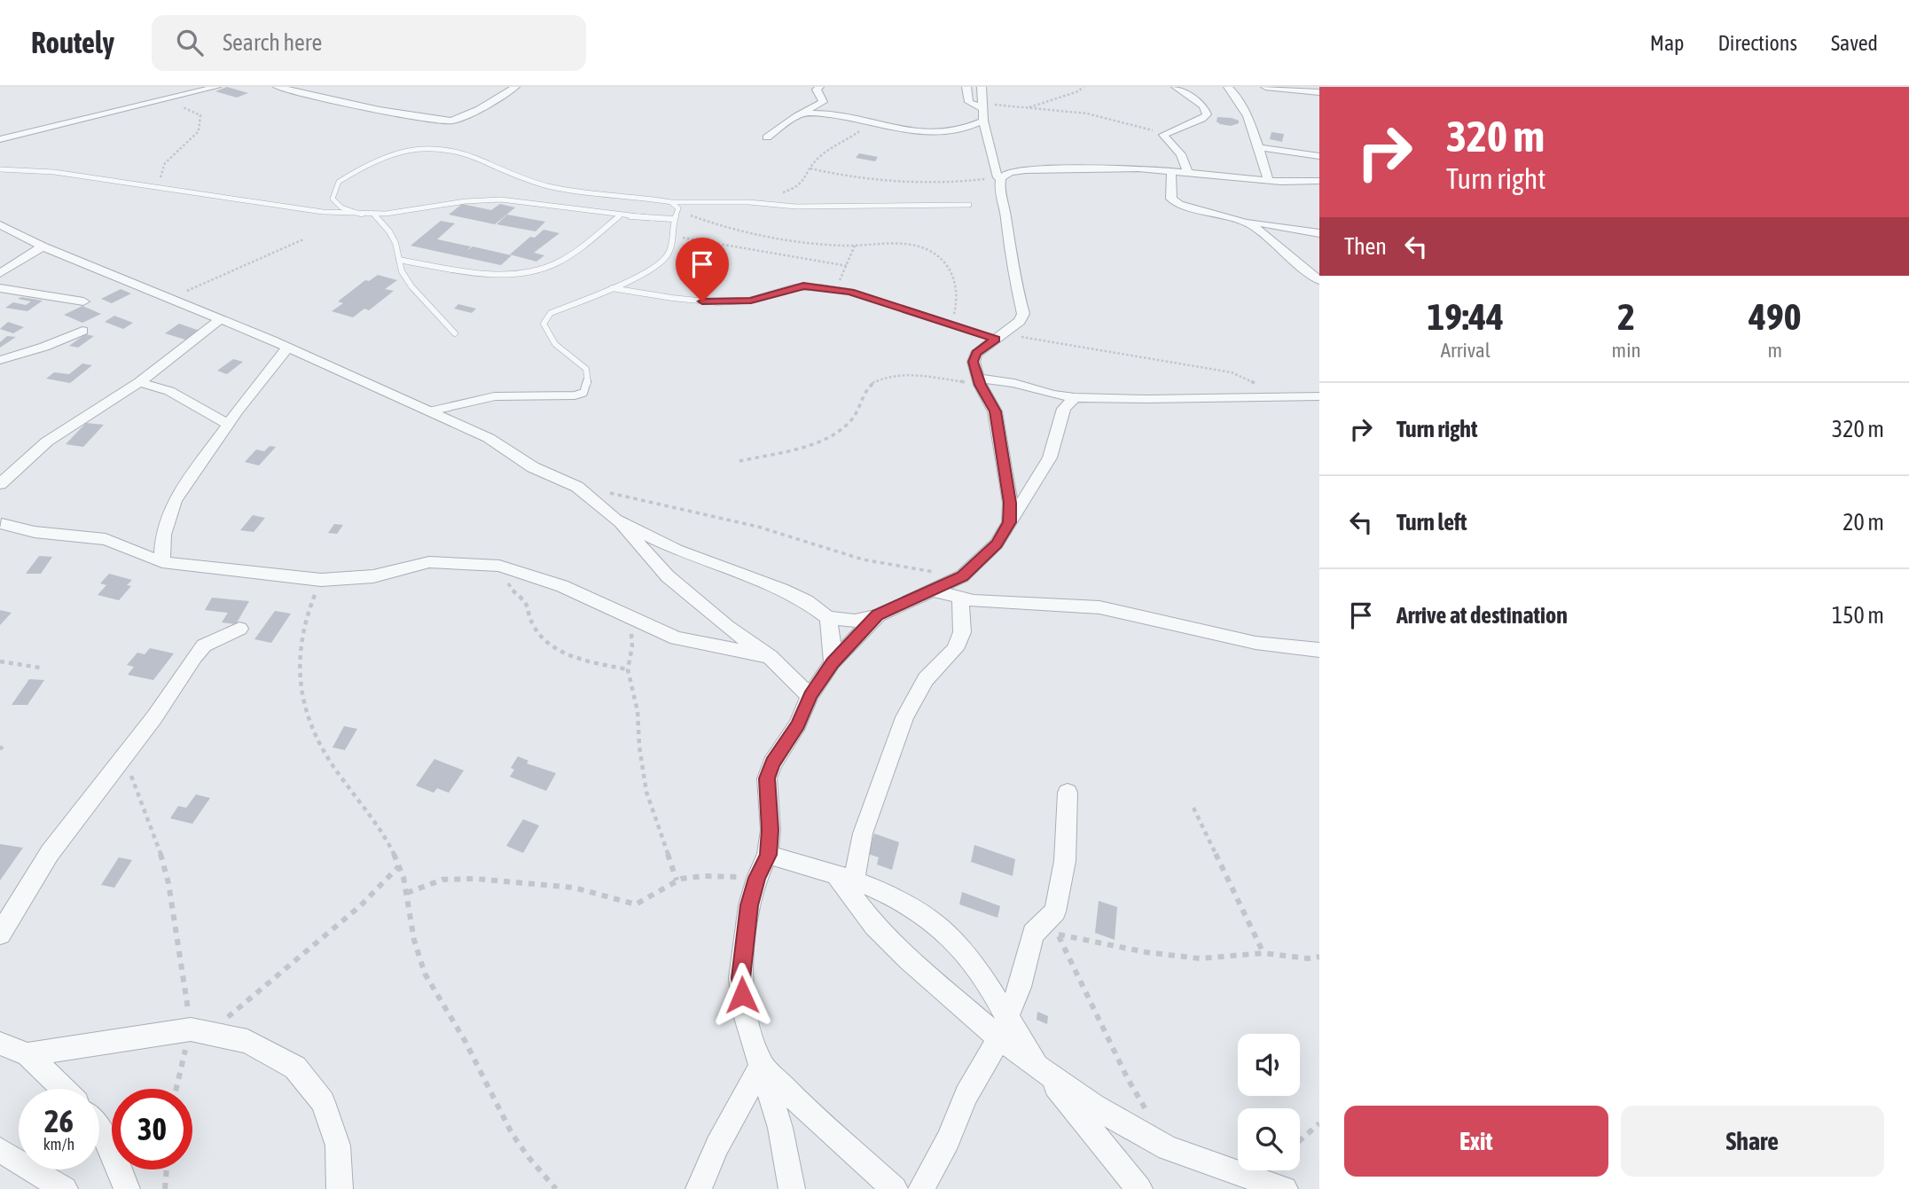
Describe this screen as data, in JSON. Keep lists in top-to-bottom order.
{
  "page": {
    "header": "Routely",
    "search": "Search here",
    "nav": ["Map", "Directions", "Saved"],
    "turn": ["320 m", "Turn right"],
    "then": "Then",
    "eta": [
      "19:44",
      "Arrival",
      "2",
      "min",
      "490",
      "m"
    ],
    "list": [
      {
        "name": "Turn right",
        "value": "320 m"
      },
      {
        "name": "Turn left",
        "value": "20 m"
      },
      {
        "name": "Arrive at destination",
        "value": "150 m"
      }
    ],
    "speed": "26 km/h",
    "limit": "30",
    "buttons": ["Exit", "Share"]
  }
}
